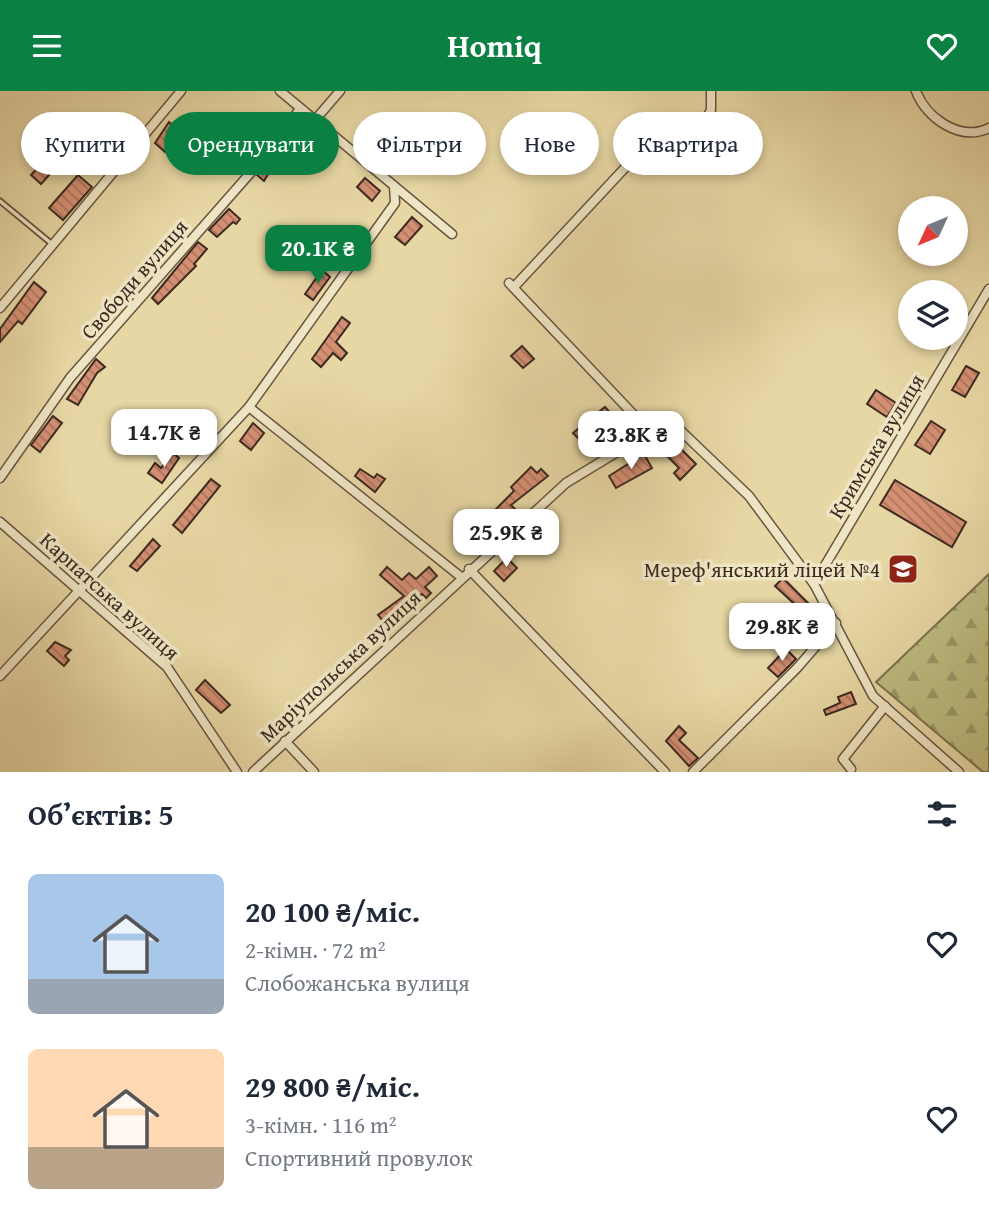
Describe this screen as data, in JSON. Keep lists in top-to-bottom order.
{
  "streets": {
    "street": [
      "Свободи вулиця",
      "Кримська вулиця",
      "Карпатська вулиця",
      "Маріупольська вулиця"
    ]
  },
  "places": {
    "school or university": ["Мереф'янський ліцей №4"]
  },
  "north": "bottom left",
  "page": {
    "header": "Homiq",
    "chip": [
      "Купити",
      "Орендувати",
      "Фільтри",
      "Нове",
      "Квартира"
    ],
    "price": [
      "20.1K ₴",
      "14.7K ₴",
      "23.8K ₴",
      "25.9K ₴",
      "29.8K ₴"
    ],
    "heading": "Об’єктів: 5",
    "list": [
      {
        "name": "20 100 ₴/міс.",
        "note": "2-кімн. · 72 m² · Слобожанська вулиця"
      },
      {
        "name": "29 800 ₴/міс.",
        "note": "3-кімн. · 116 m² · Спортивний провулок"
      }
    ]
  }
}
